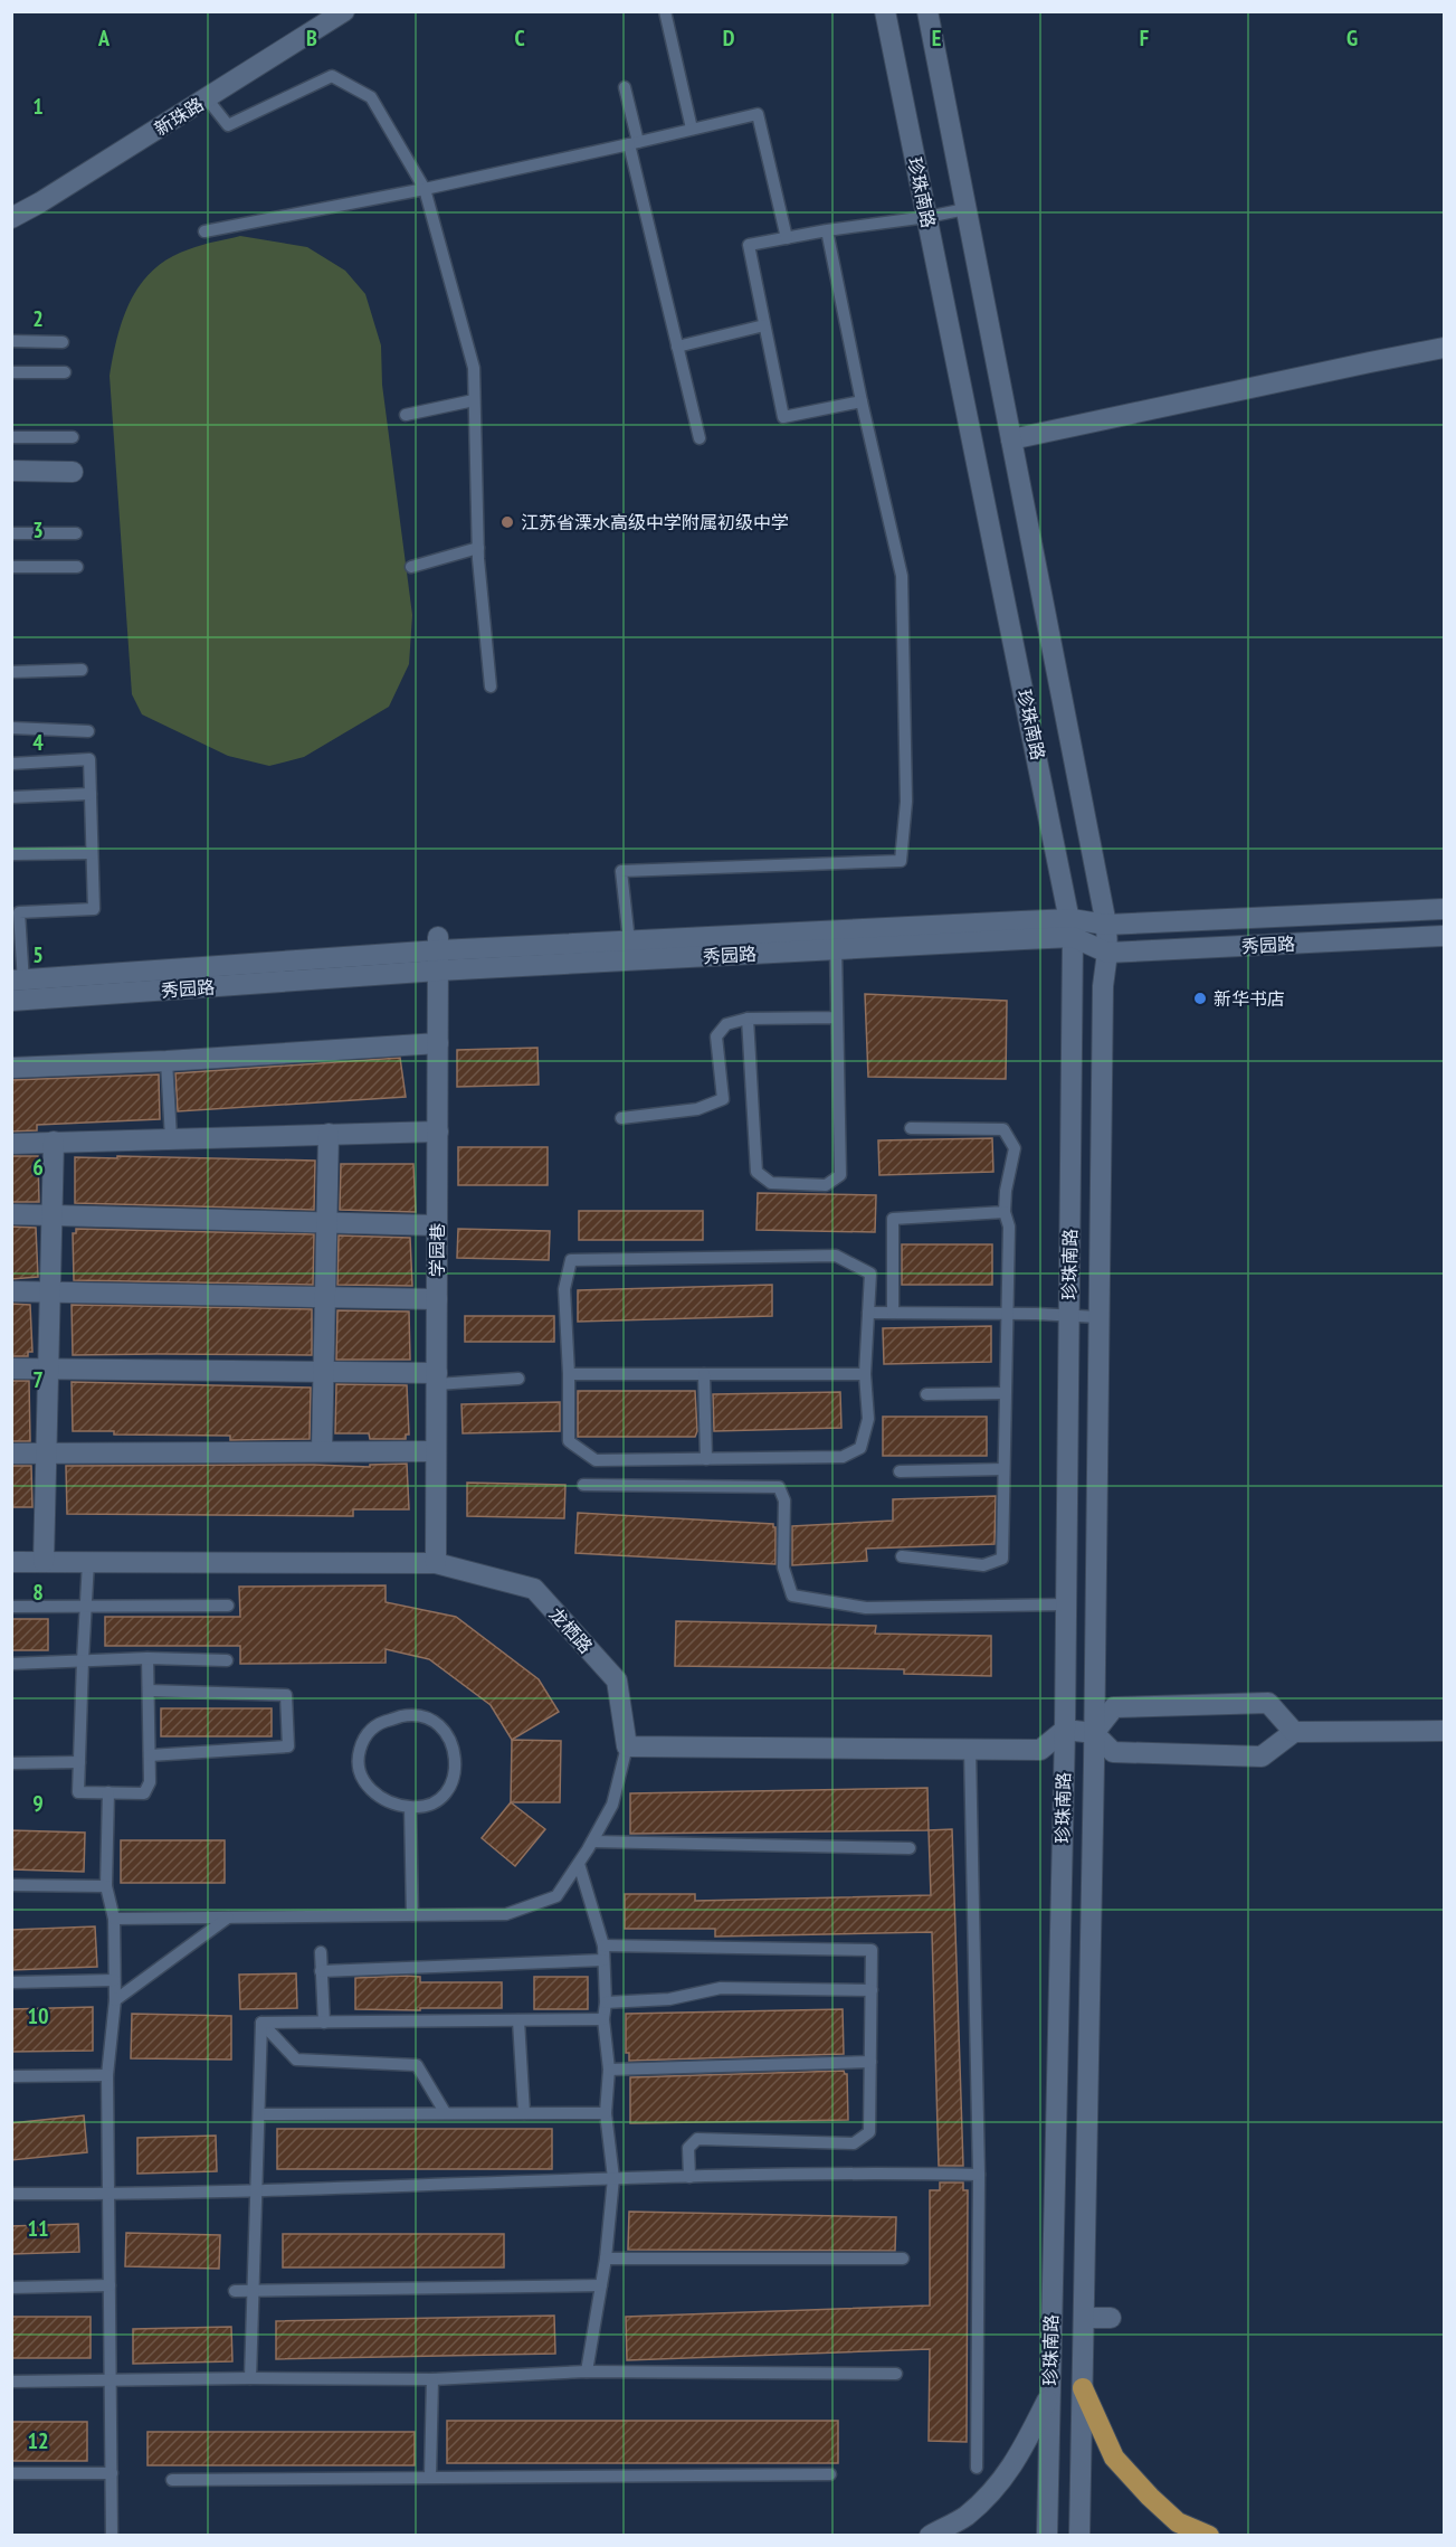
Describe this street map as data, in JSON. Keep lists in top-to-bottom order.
{
  "streets": {
    "street": [
      "新珠路",
      "珍珠南路",
      "秀园路",
      "学园巷",
      "龙栖路"
    ]
  },
  "crossings": [
    ["珍珠南路", "秀园路"],
    ["秀园路", "学园巷"],
    ["学园巷", "龙栖路"]
  ],
  "places": ["江苏省溧水高级中学附属初级中学", "新华书店"],
  "grid": {
    "columns": [
      "A",
      "B",
      "C",
      "D",
      "E",
      "F",
      "G"
    ],
    "rows": [
      "1",
      "2",
      "3",
      "4",
      "5",
      "6",
      "7",
      "8",
      "9",
      "10",
      "11",
      "12"
    ]
  }
}
